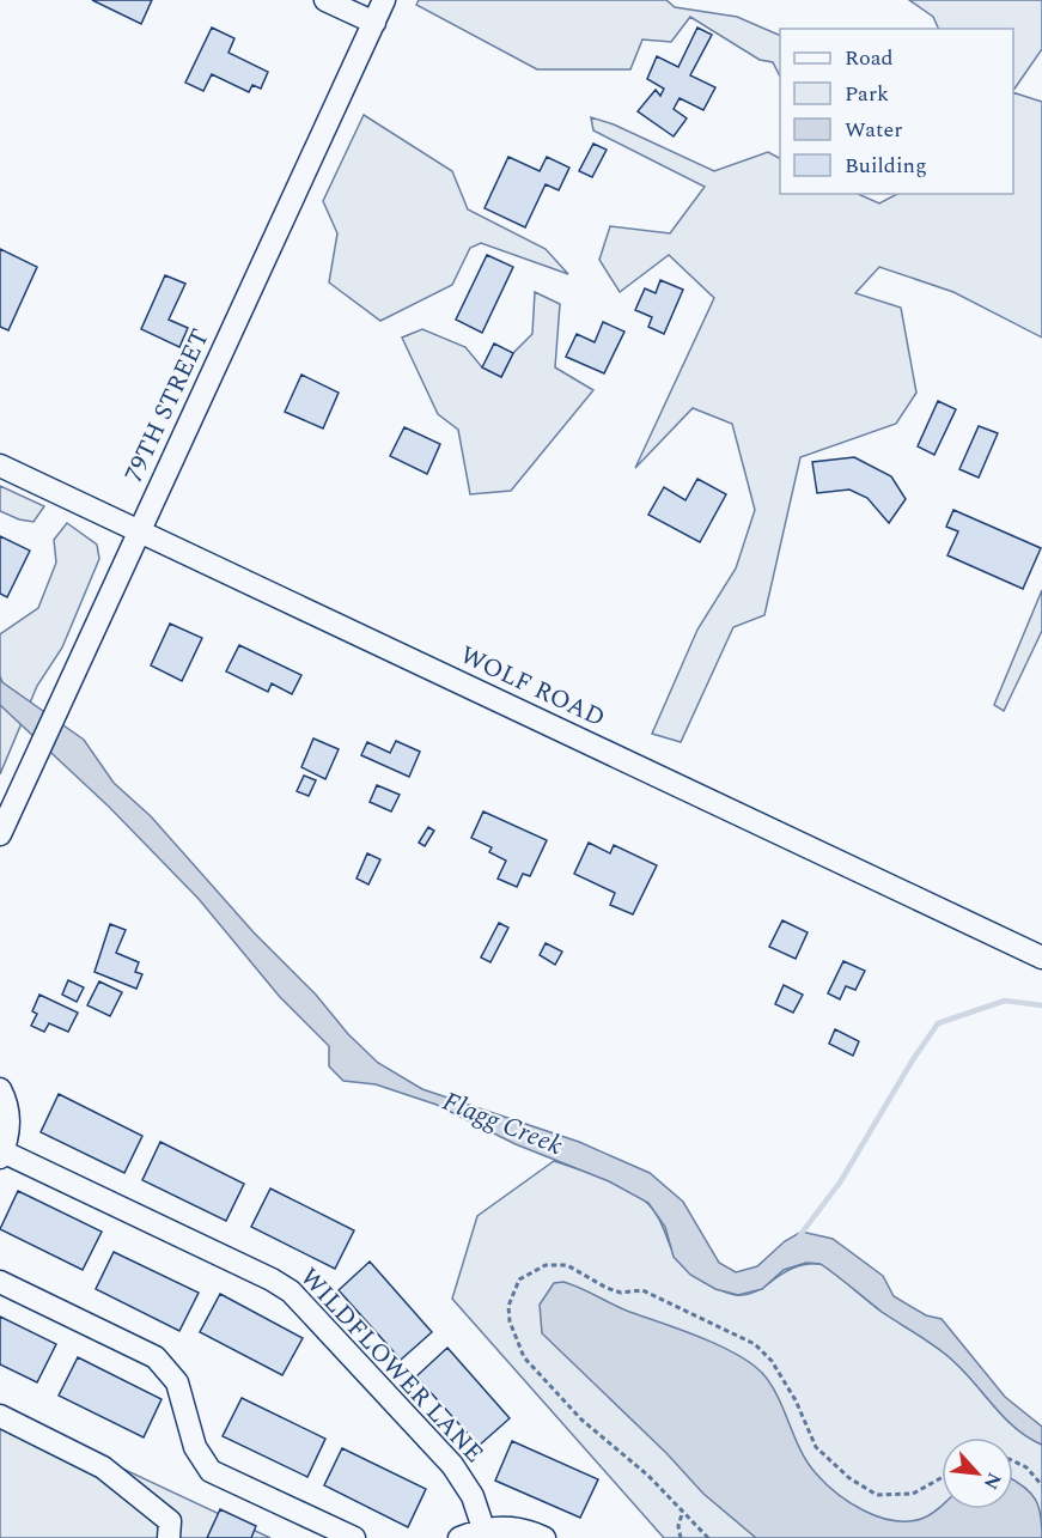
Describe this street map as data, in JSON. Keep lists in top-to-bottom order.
{
  "streets": {
    "street": ["79TH STREET", "WOLF ROAD", "WILDFLOWER LANE"]
  },
  "crossings": [
    ["79TH STREET", "WOLF ROAD"]
  ],
  "water": ["Flagg Creek"],
  "legend": [
    "Road",
    "Park",
    "Water",
    "Building"
  ],
  "north": "bottom right"
}
